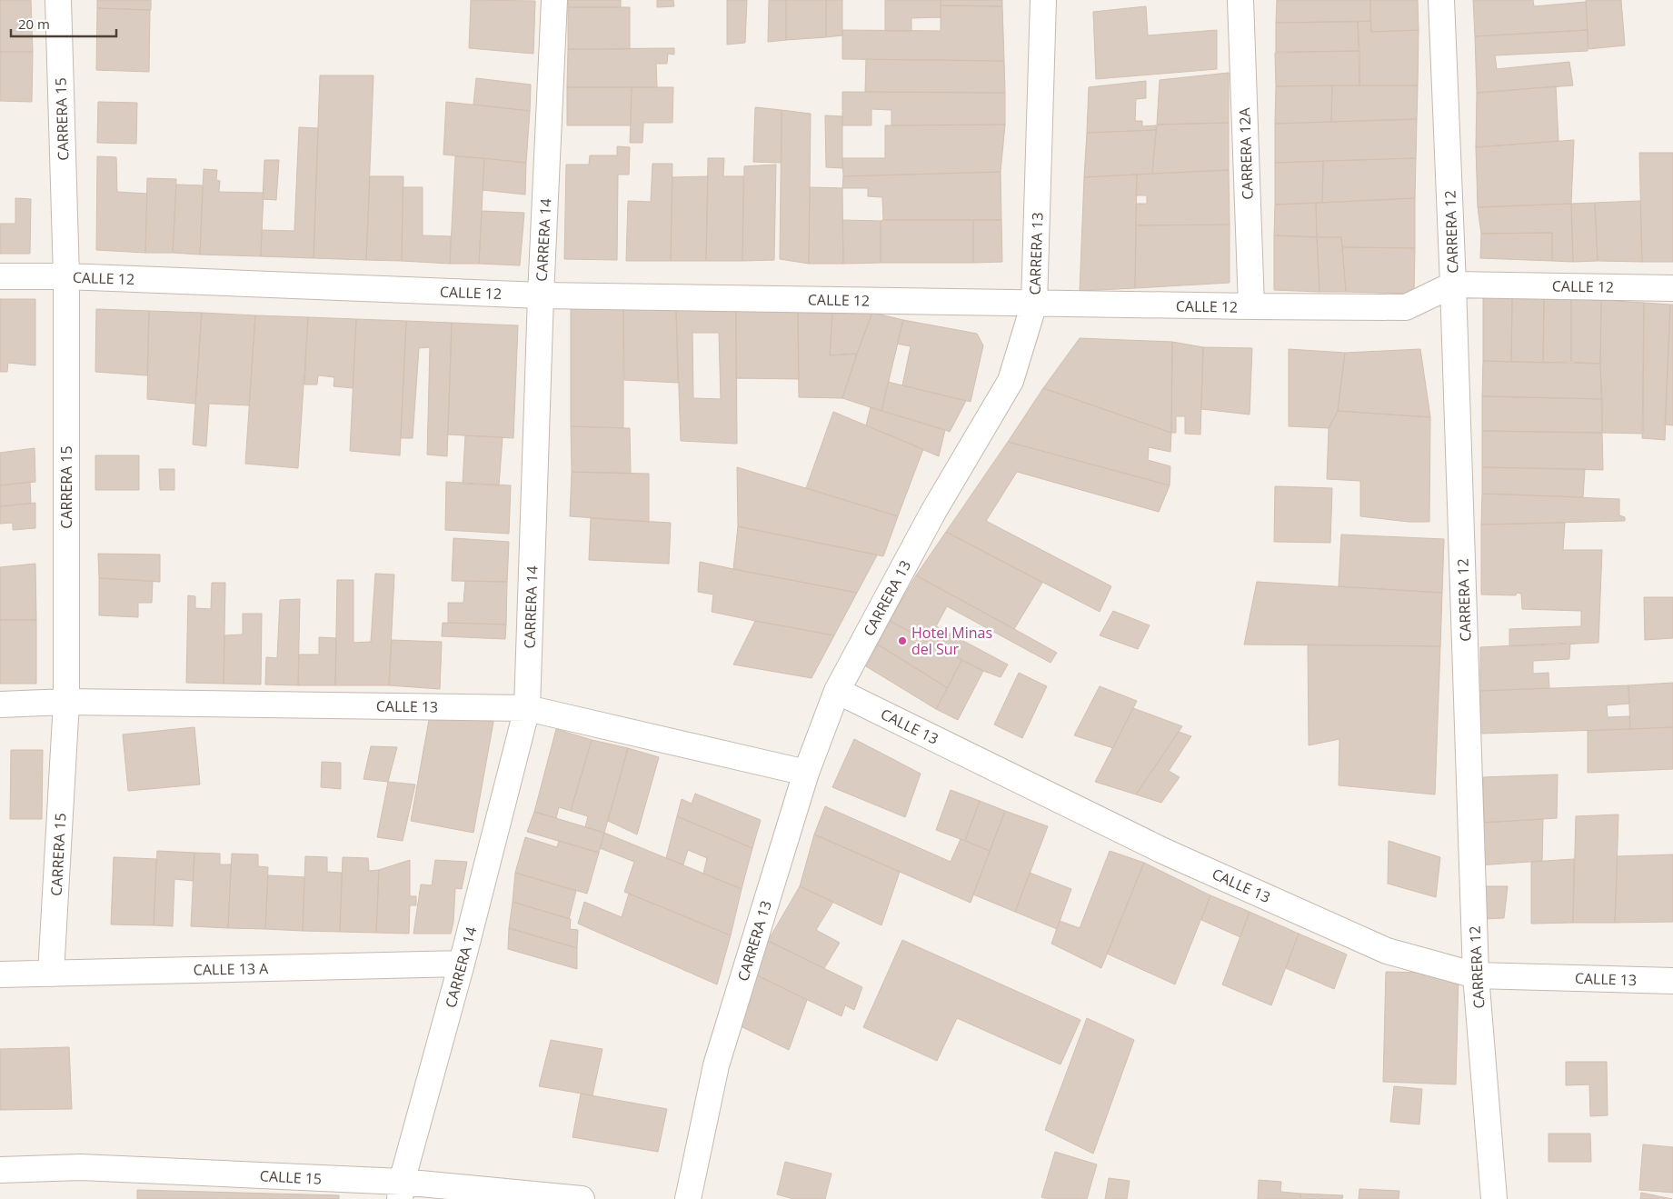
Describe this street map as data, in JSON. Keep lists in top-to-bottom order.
{
  "streets": {
    "street": [
      "CARRERA 15",
      "CARRERA 12A",
      "CARRERA 12",
      "CARRERA 14",
      "CARRERA 13",
      "CALLE 12",
      "CALLE 13",
      "CALLE 13 A",
      "CALLE 15"
    ]
  },
  "crossings": [
    ["CARRERA 15", "CALLE 12"],
    ["CARRERA 15", "CALLE 13"],
    ["CARRERA 15", "CALLE 13 A"],
    ["CARRERA 12A", "CALLE 12"],
    ["CARRERA 12", "CALLE 12"],
    ["CARRERA 12", "CALLE 13"],
    ["CARRERA 14", "CALLE 12"],
    ["CARRERA 14", "CALLE 13"],
    ["CARRERA 14", "CALLE 13 A"],
    ["CARRERA 14", "CALLE 15"],
    ["CARRERA 13", "CALLE 12"],
    ["CARRERA 13", "CALLE 13"]
  ],
  "places": ["Hotel Minas del Sur"],
  "scale_bar": "20 m"
}
